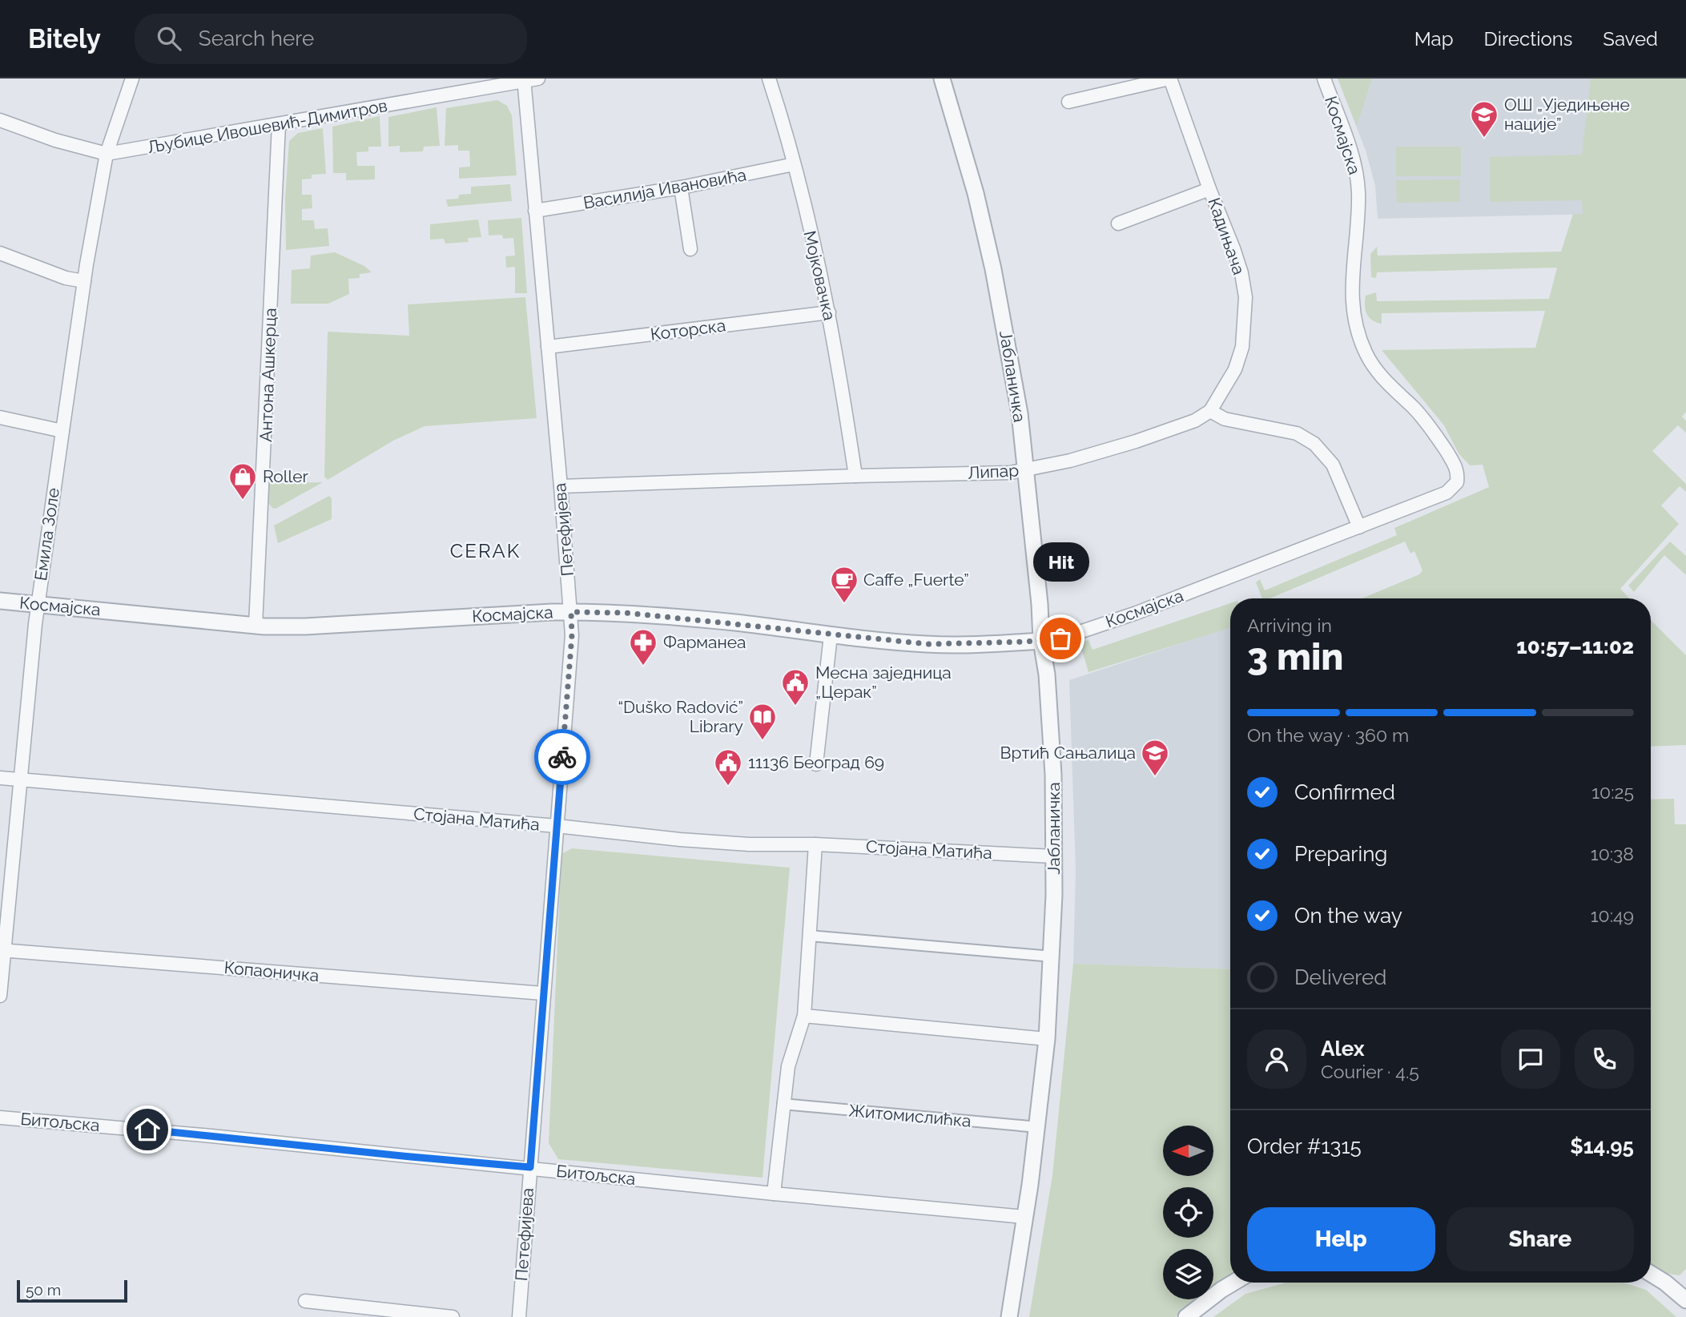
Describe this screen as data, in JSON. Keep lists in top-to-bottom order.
{
  "streets": {
    "street": [
      "Љубице Ивошевић-Димитров",
      "Космајска",
      "Василија Ивановића",
      "Кадињача",
      "Мојковачка",
      "Которска",
      "Антона Ашкерца",
      "Јабланичка",
      "Липар",
      "Петефијева",
      "Емила Золе",
      "Стојана Матића",
      "Копаоничка",
      "Житомислићка",
      "Битољска"
    ]
  },
  "crossings": [
    ["Љубице Ивошевић-Димитров", "Антона Ашкерца"],
    ["Љубице Ивошевић-Димитров", "Петефијева"],
    ["Љубице Ивошевић-Димитров", "Емила Золе"],
    ["Космајска", "Антона Ашкерца"],
    ["Космајска", "Јабланичка"],
    ["Космајска", "Петефијева"],
    ["Космајска", "Емила Золе"],
    ["Василија Ивановића", "Мојковачка"],
    ["Василија Ивановића", "Петефијева"],
    ["Кадињача", "Липар"],
    ["Мојковачка", "Которска"],
    ["Мојковачка", "Липар"],
    ["Которска", "Петефијева"],
    ["Јабланичка", "Липар"],
    ["Јабланичка", "Стојана Матића"],
    ["Јабланичка", "Житомислићка"],
    ["Јабланичка", "Битољска"],
    ["Липар", "Петефијева"],
    ["Петефијева", "Стојана Матића"],
    ["Петефијева", "Копаоничка"],
    ["Петефијева", "Битољска"],
    ["Емила Золе", "Стојана Матића"],
    ["Емила Золе", "Копаоничка"]
  ],
  "districts": ["CERAK"],
  "places": {
    "school or university": ["ОШ „Уједињене нације”", "Вртић Сањалица"],
    "shop": ["Roller"],
    "cafe": ["Caffe „Fuerte”"],
    "other": ["Hit"],
    "pharmacy": ["Фарманеа"],
    "public building": ["Месна заједница „Церак”", "11136 Београд 69"],
    "library": ["“Duško Radović” Library"]
  },
  "scale_bar": "50 m",
  "north": "left",
  "page": {
    "header": "Bitely",
    "search": "Search here",
    "nav": ["Map", "Directions", "Saved"],
    "bubble": "Hit",
    "heading": ["3 min", "Arriving in", "10:57–11:02"],
    "panel": [
      "Alex",
      "Courier · 4.5",
      "Order #1315",
      "$14.95"
    ],
    "bar": "On the way · 360 m",
    "list": [
      ["Confirmed", "10:25"],
      ["Preparing", "10:38"],
      ["On the way", "10:49"],
      "Delivered"
    ],
    "buttons": ["Help", "Share"],
    "scale": "50 m"
  }
}
